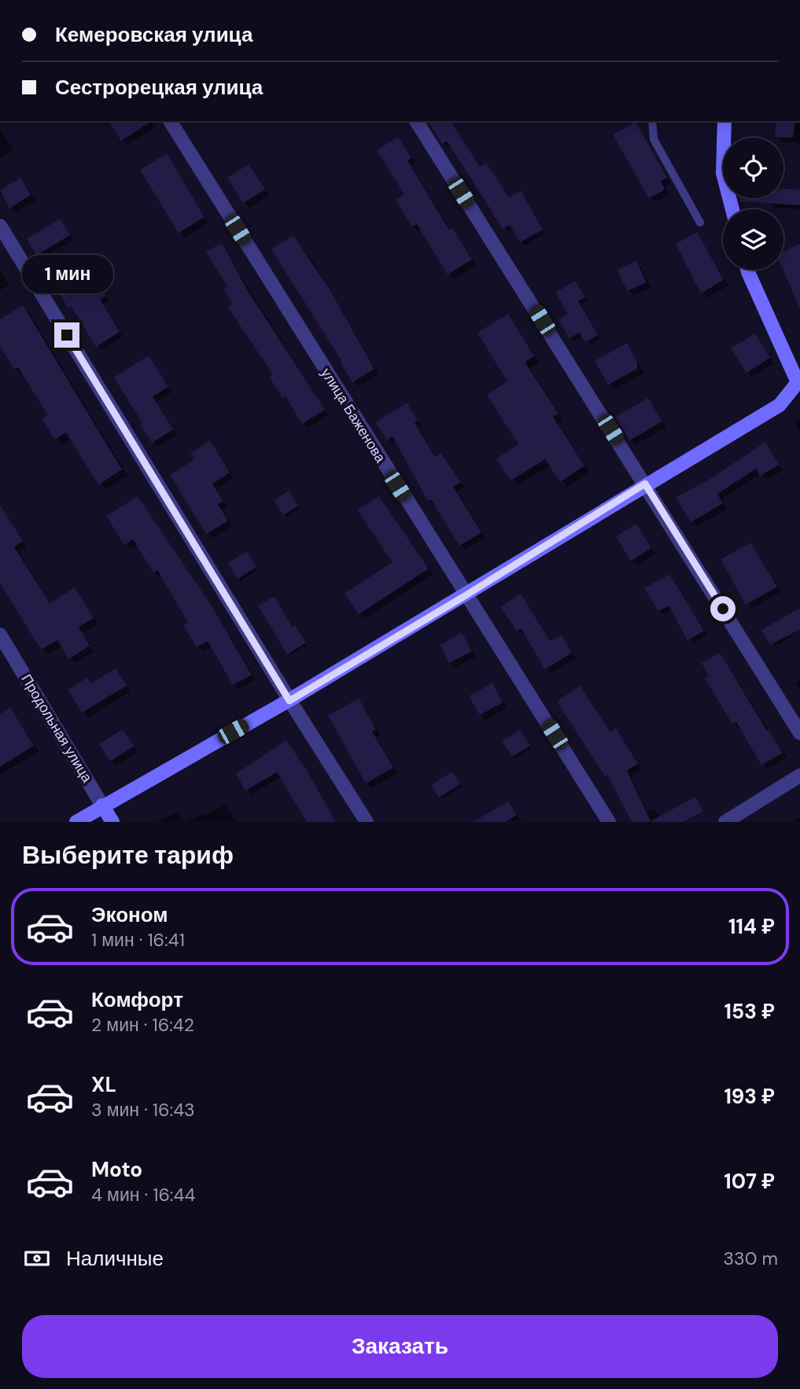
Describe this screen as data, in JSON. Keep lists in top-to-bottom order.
{
  "streets": {
    "main road": ["Продольная улица"],
    "street": ["улица Баженова"]
  },
  "page": {
    "banner": ["Кемеровская улица", "Сестрорецкая улица"],
    "bubble": "1 мин",
    "heading": "Выберите тариф",
    "list": [
      {
        "name": "Эконом",
        "note": "1 мин · 16:41",
        "value": "114 ₽"
      },
      {
        "name": "Комфорт",
        "note": "2 мин · 16:42",
        "value": "153 ₽"
      },
      {
        "name": "XL",
        "note": "3 мин · 16:43",
        "value": "193 ₽"
      },
      {
        "name": "Moto",
        "note": "4 мин · 16:44",
        "value": "107 ₽"
      }
    ],
    "pay": ["Наличные", "330 m"],
    "buttons": "Заказать"
  }
}
